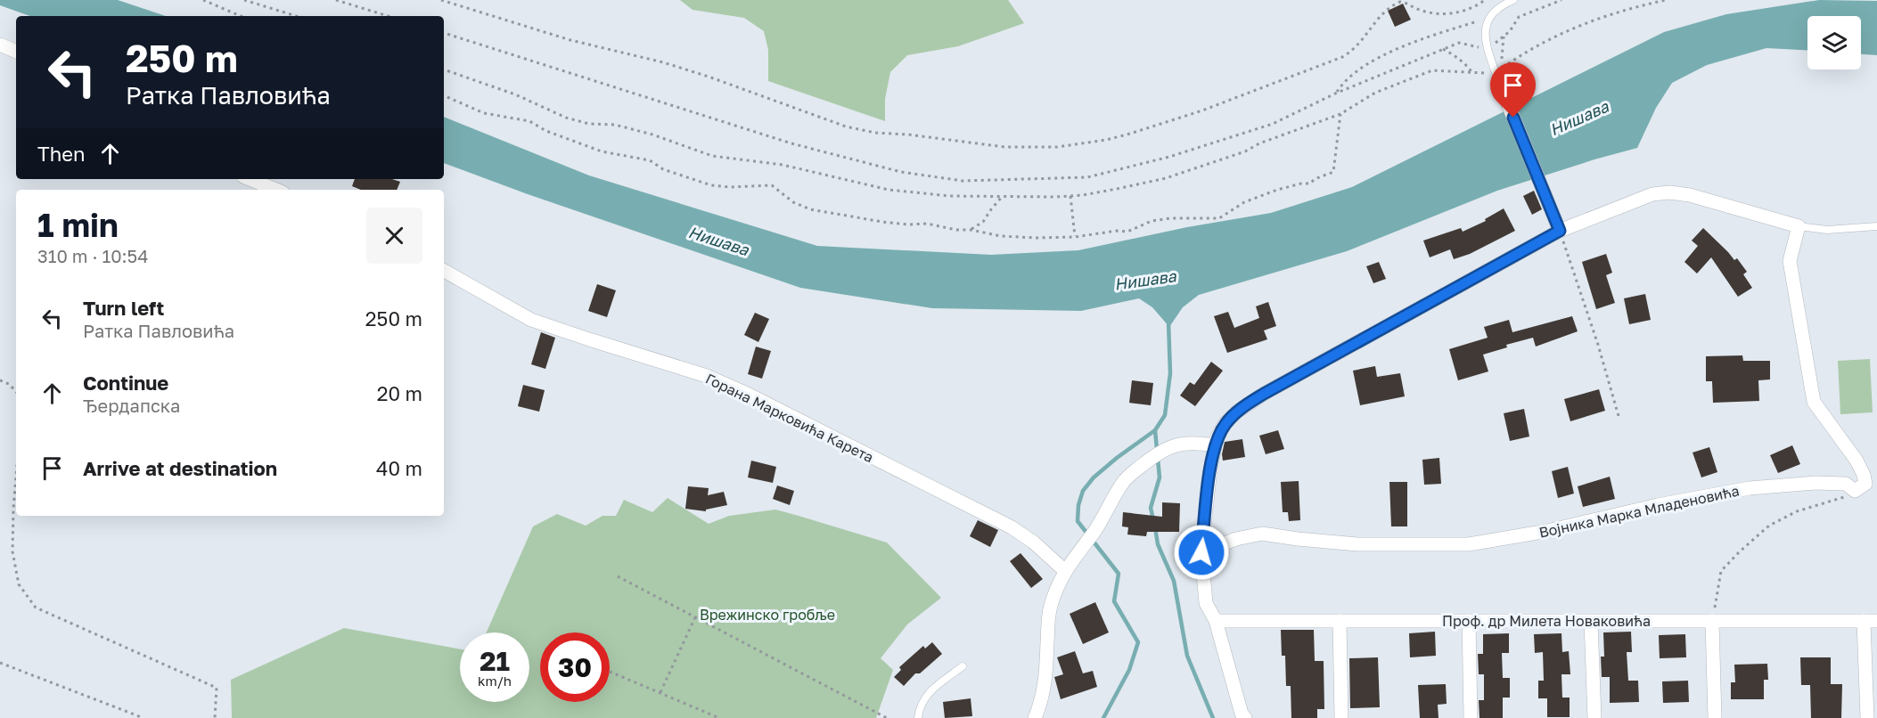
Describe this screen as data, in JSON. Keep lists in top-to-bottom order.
{
  "streets": {
    "street": ["Горана Марковића Карета", "Војника Марка Младеновића", "Проф. др Милета Новаковића"]
  },
  "water": ["Нишава"],
  "parks": ["Врежинско гробље"],
  "page": {
    "turn": ["250 m", "Ратка Павловића"],
    "then": "Then",
    "heading": ["1 min", "310 m · 10:54"],
    "list": [
      {
        "name": "Turn left",
        "note": "Ратка Павловића",
        "value": "250 m"
      },
      {
        "name": "Continue",
        "note": "Ђердапска",
        "value": "20 m"
      },
      {
        "name": "Arrive at destination",
        "value": "40 m"
      }
    ],
    "speed": "21 km/h",
    "limit": "30"
  }
}
